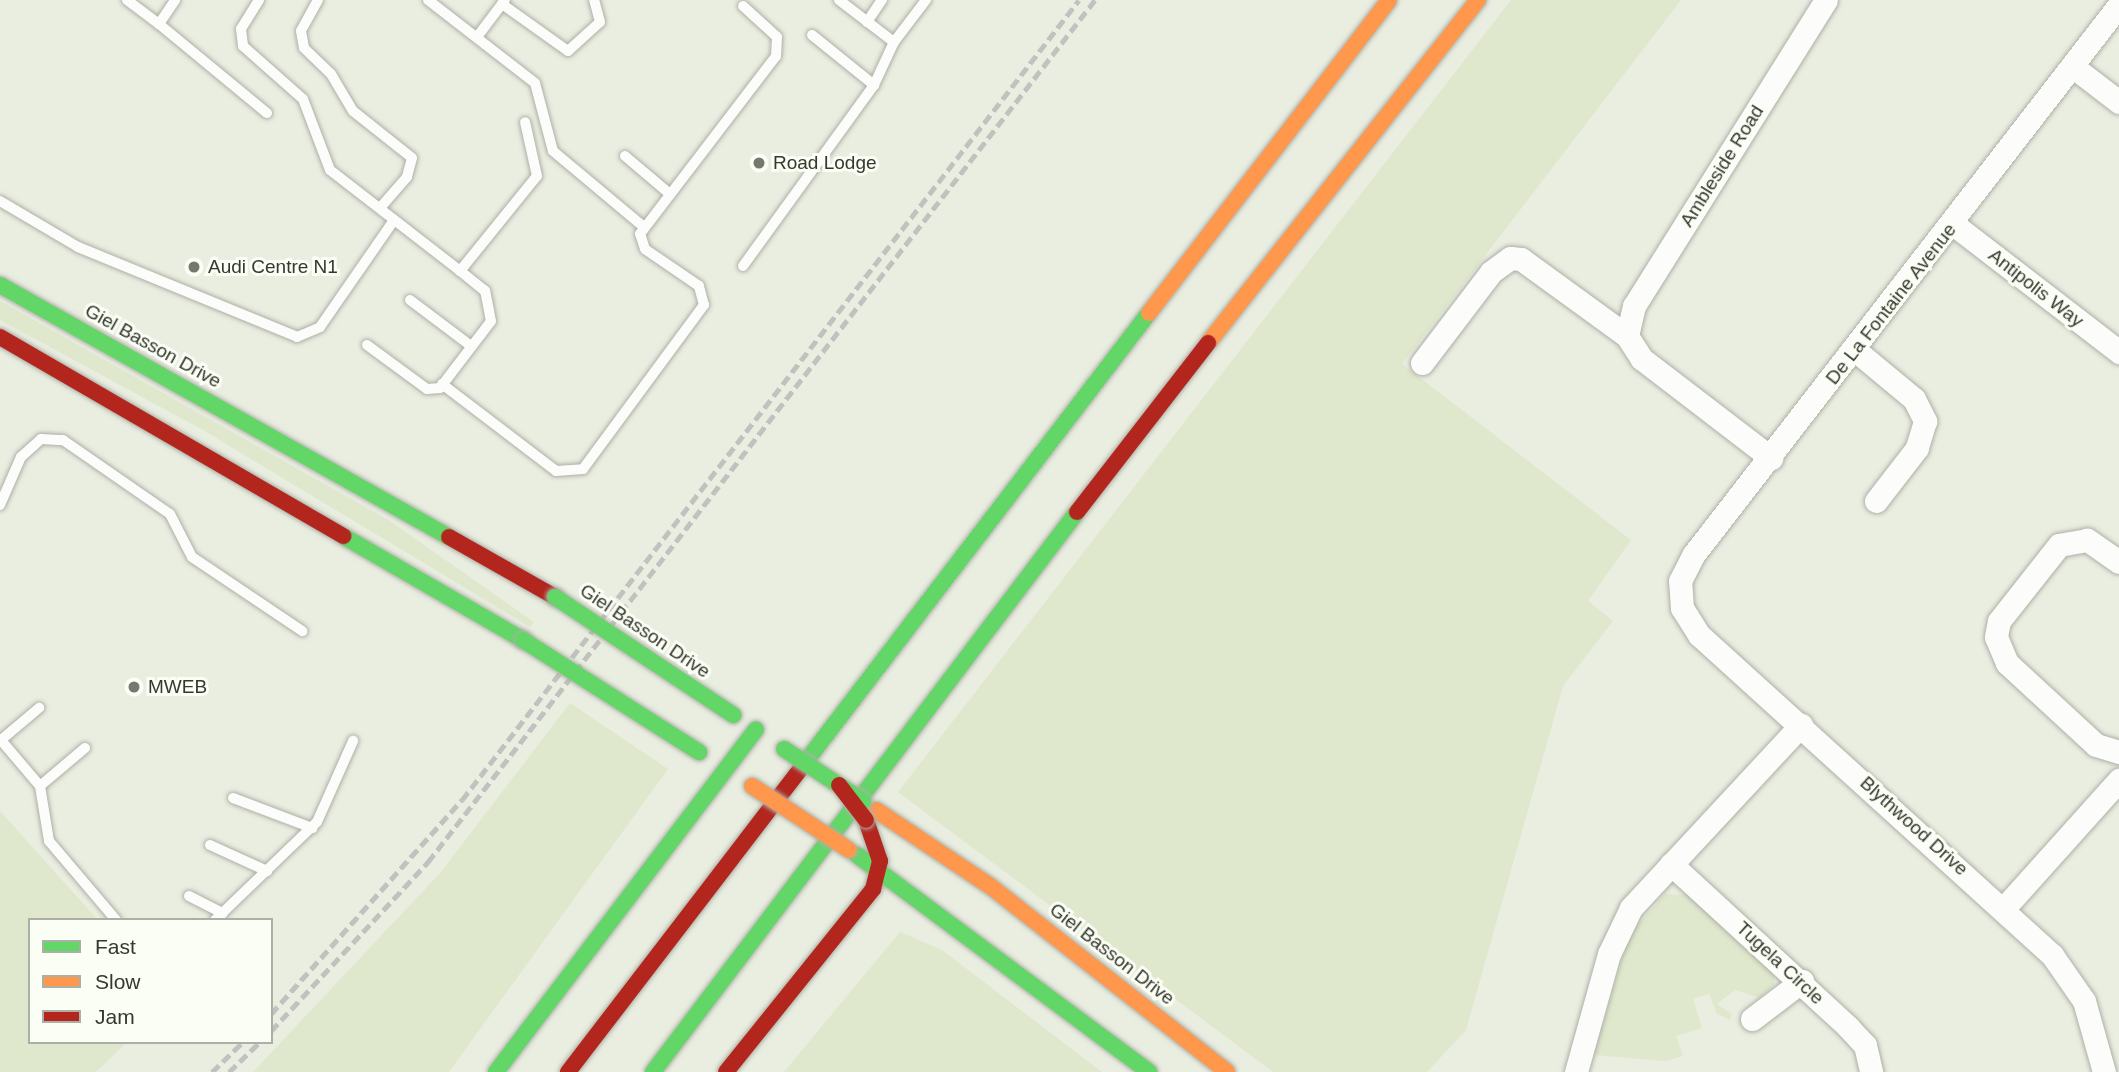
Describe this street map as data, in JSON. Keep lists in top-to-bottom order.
{
  "streets": {
    "main road": ["Giel Basson Drive"],
    "street": [
      "Ambleside Road",
      "Antipolis Way",
      "De La Fontaine Avenue",
      "Blythwood Drive",
      "Tugela Circle"
    ]
  },
  "crossings": [
    ["Antipolis Way", "De La Fontaine Avenue"],
    ["De La Fontaine Avenue", "Blythwood Drive"]
  ],
  "places": ["Road Lodge", "Audi Centre N1", "MWEB"],
  "legend": ["Fast", "Slow", "Jam"]
}
